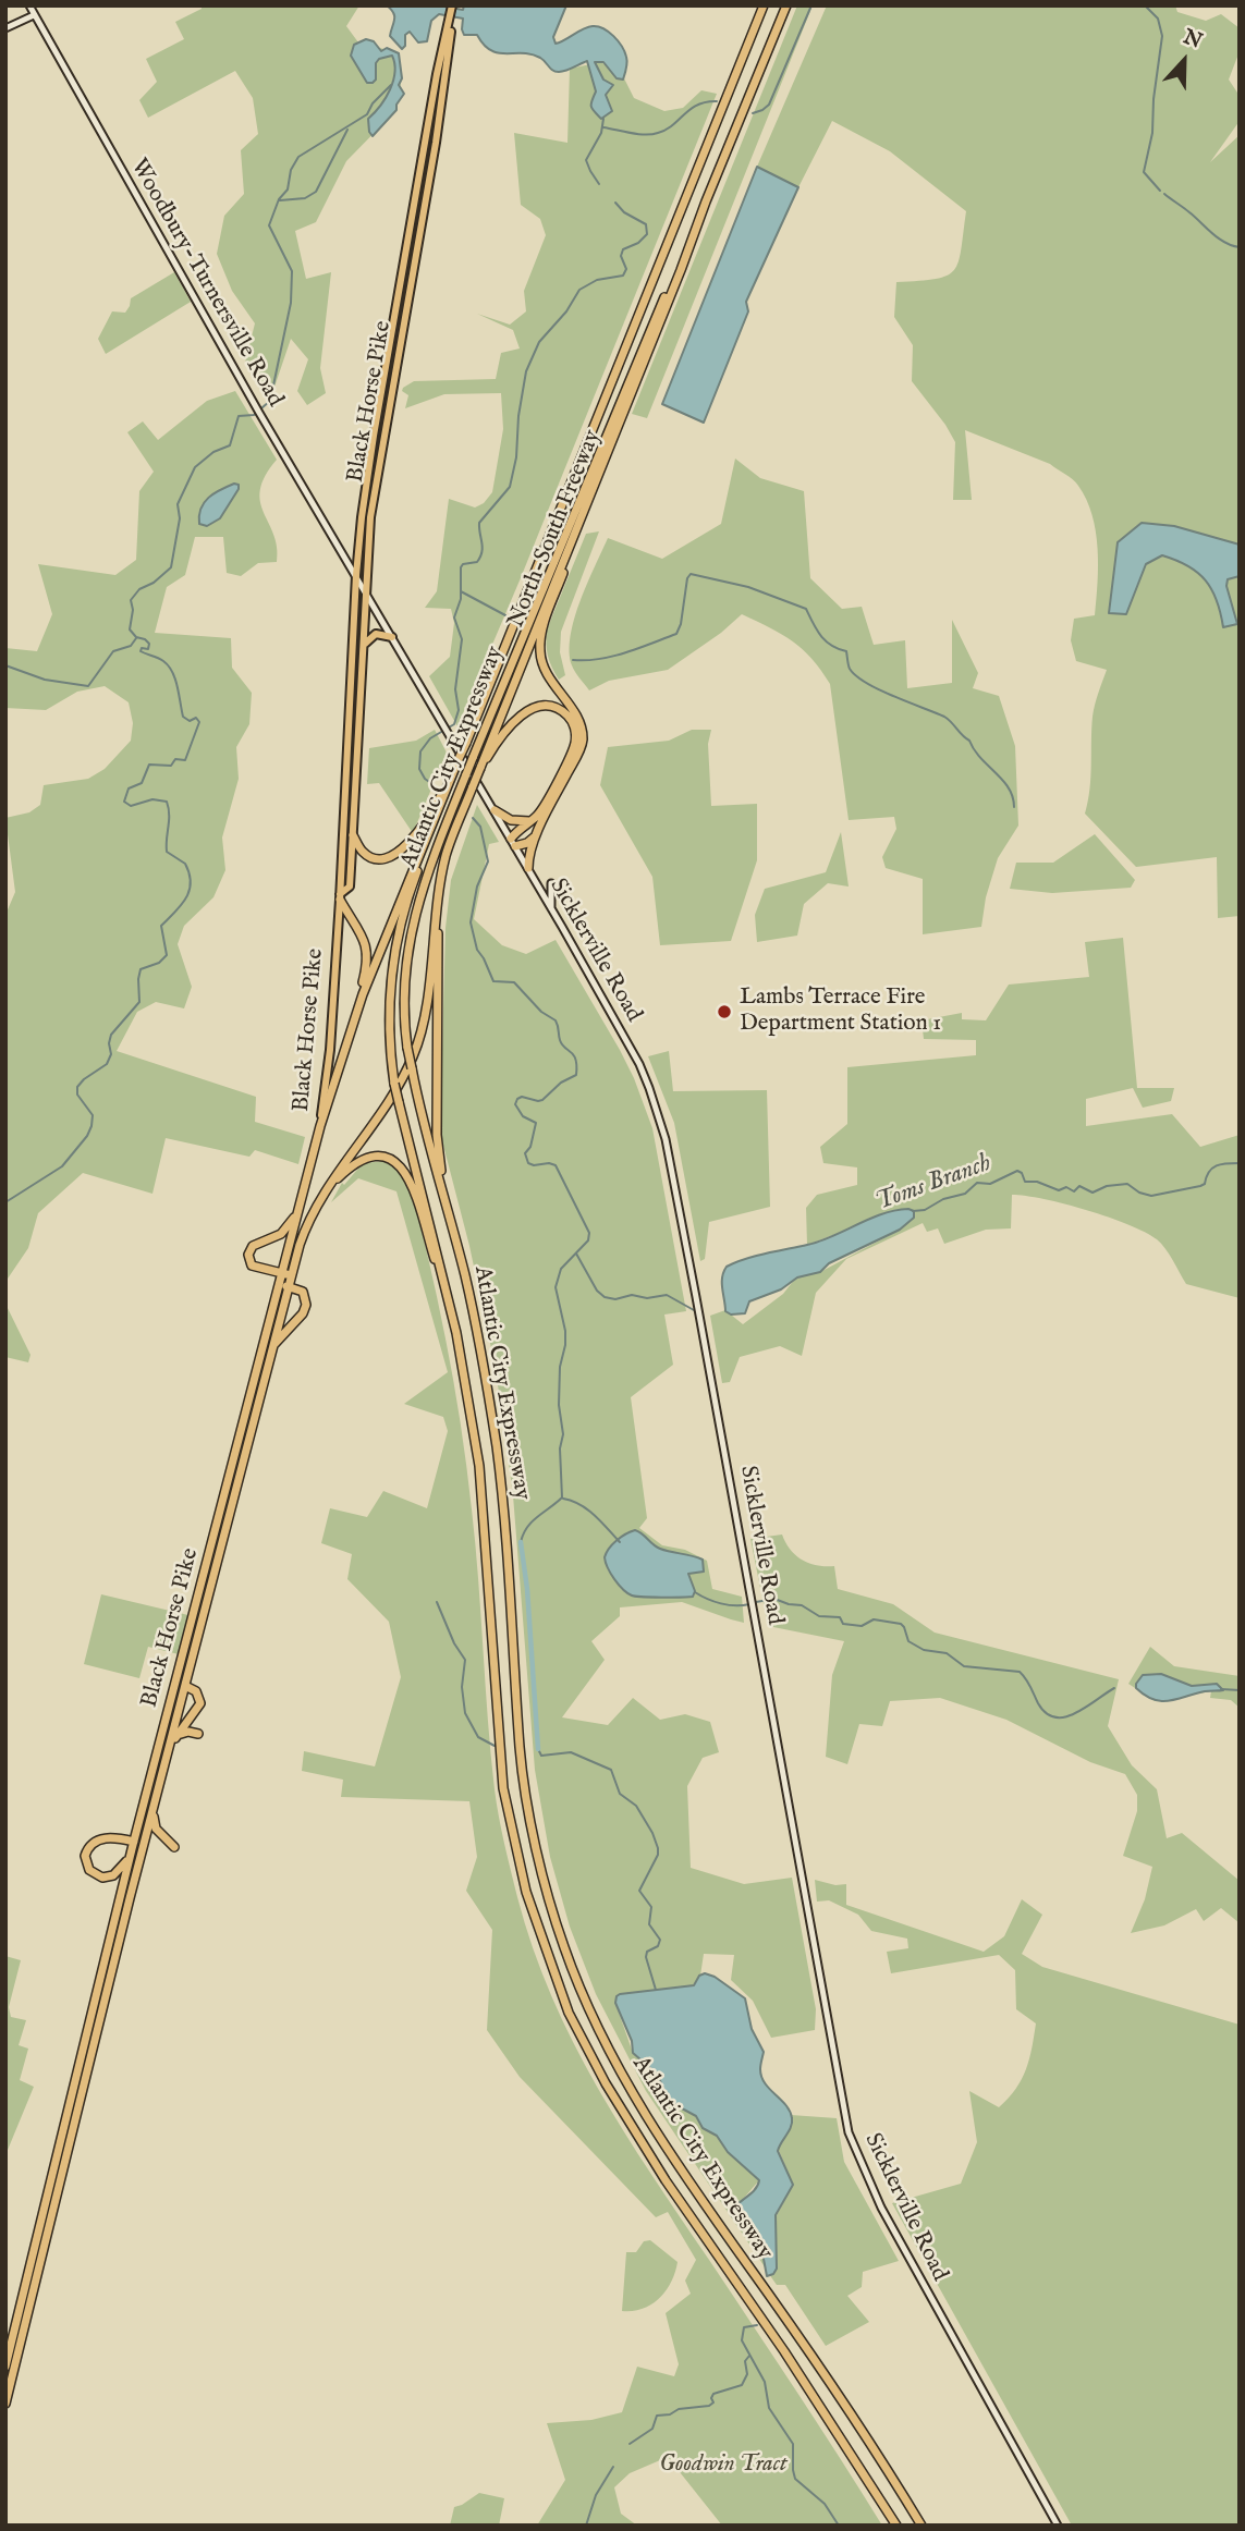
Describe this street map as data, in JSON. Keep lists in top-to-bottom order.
{
  "streets": {
    "highway": ["Black Horse Pike", "North-South Freeway", "Atlantic City Expressway"],
    "main road": ["Woodbury-Turnersville Road", "Sicklerville Road"]
  },
  "crossings": [
    ["Woodbury-Turnersville Road", "Black Horse Pike"],
    ["Woodbury-Turnersville Road", "Sicklerville Road"],
    ["Black Horse Pike", "North-South Freeway"],
    ["Black Horse Pike", "Sicklerville Road"],
    ["North-South Freeway", "Atlantic City Expressway"]
  ],
  "water": ["Toms Branch"],
  "parks": ["Goodwin Tract"],
  "places": ["Lambs Terrace Fire Department Station 1"],
  "north": "top"
}
